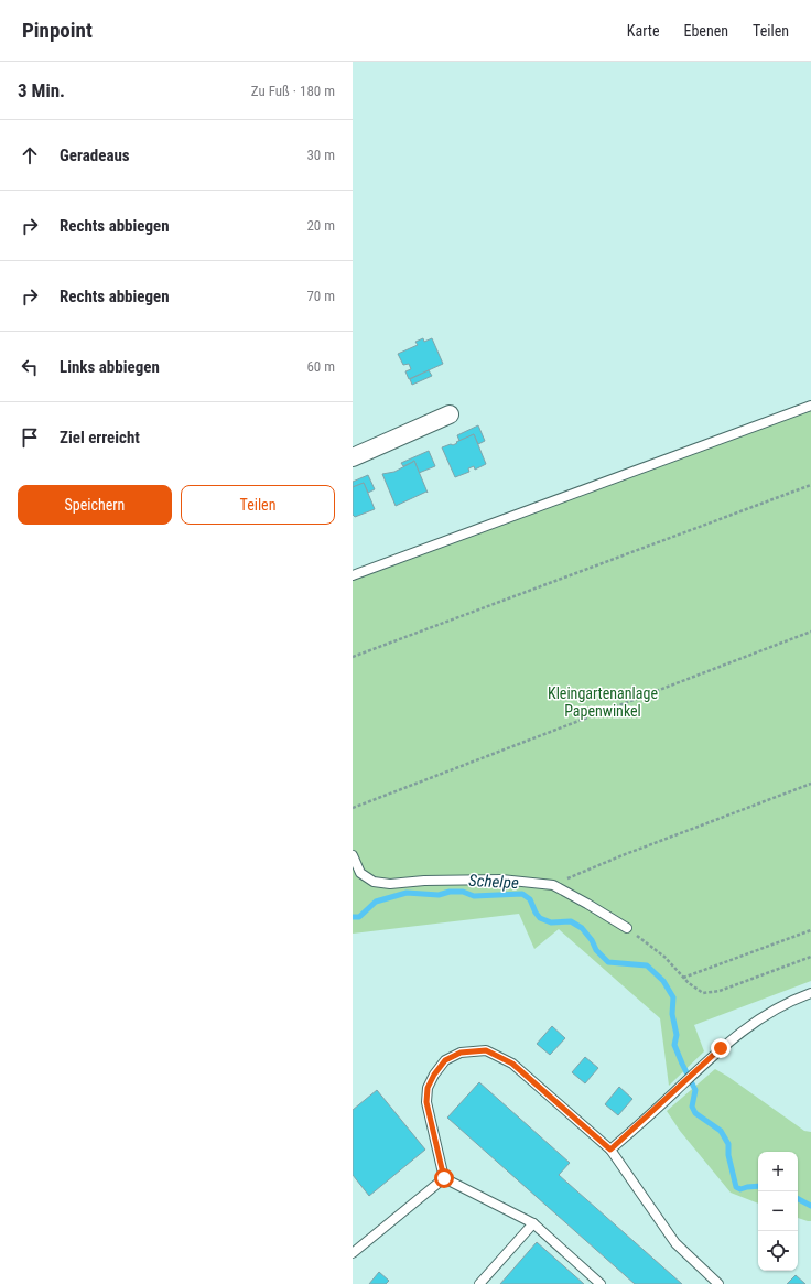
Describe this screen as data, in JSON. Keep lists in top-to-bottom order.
{
  "water": ["Schelpe"],
  "parks": ["Kleingartenanlage Papenwinkel"],
  "page": {
    "header": "Pinpoint",
    "nav": ["Karte", "Ebenen", "Teilen"],
    "heading": ["3 Min.", "Zu Fuß · 180 m"],
    "list": [
      ["Geradeaus", "30 m"],
      ["Rechts abbiegen", "20 m"],
      ["Rechts abbiegen", "70 m"],
      ["Links abbiegen", "60 m"],
      "Ziel erreicht"
    ],
    "buttons": ["Speichern", "Teilen"],
    "map_buttons": ["+", "−"]
  }
}
